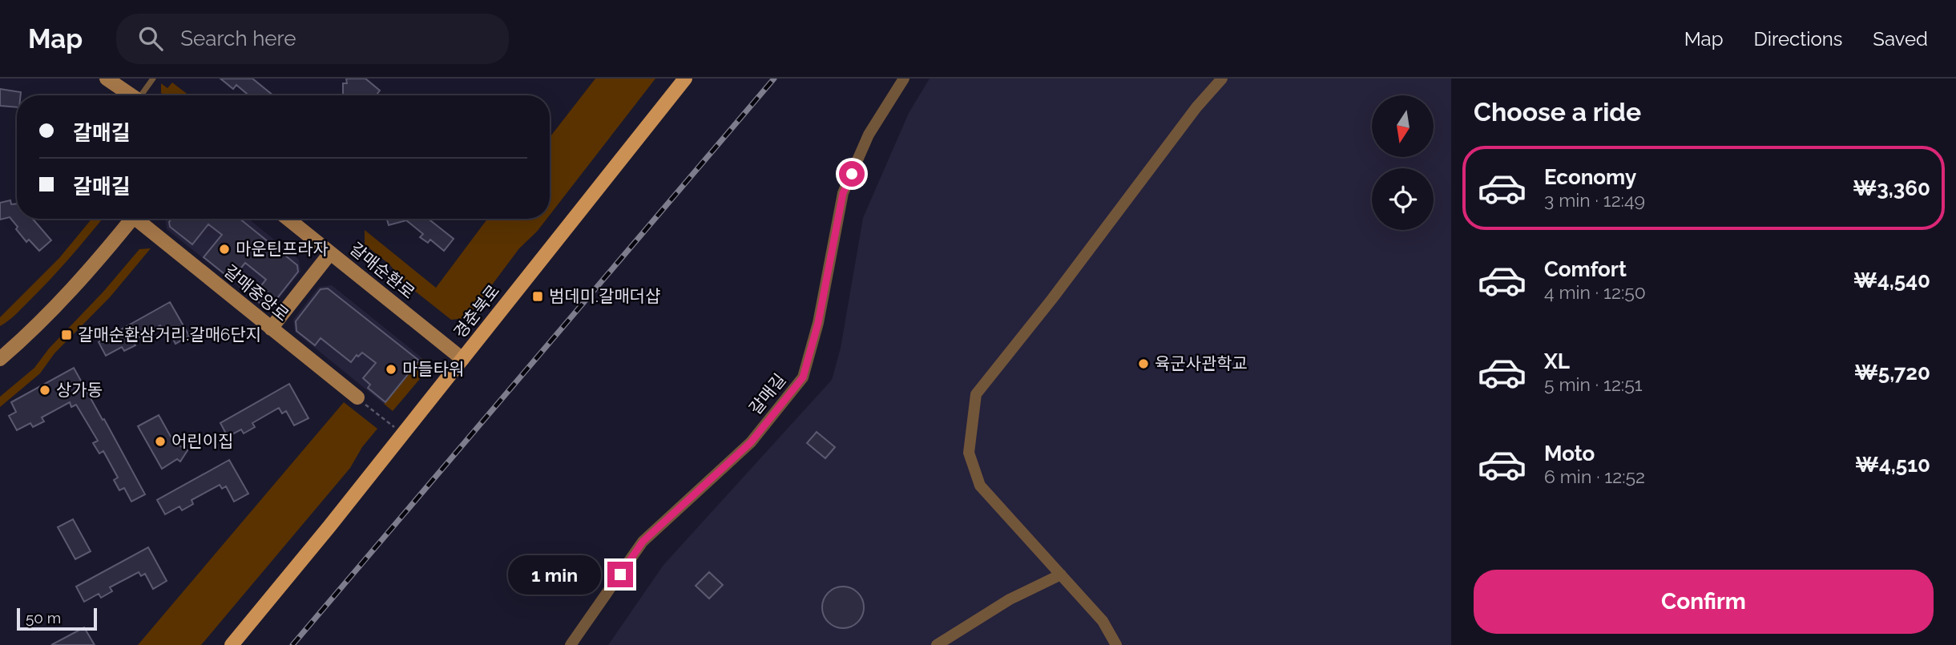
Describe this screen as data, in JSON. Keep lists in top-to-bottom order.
{
  "streets": {
    "main road": ["경춘북로"],
    "street": ["갈매순환로", "갈매중앙로", "갈매길"]
  },
  "crossings": [
    ["갈매순환로", "경춘북로"]
  ],
  "places": {
    "other": [
      "마운틴프라자",
      "육군사관학교",
      "마들타워",
      "상가동",
      "어린이집"
    ],
    "transit": ["범데미.갈매더샵", "갈매순환삼거리.갈매6단지"]
  },
  "scale_bar": "50 m",
  "north": "bottom",
  "page": {
    "header": "Map",
    "search": "Search here",
    "nav": ["Map", "Directions", "Saved"],
    "heading": "Choose a ride",
    "banner": ["갈매길", "갈매길"],
    "list": [
      {
        "name": "Economy",
        "note": "3 min · 12:49",
        "value": "₩3,360"
      },
      {
        "name": "Comfort",
        "note": "4 min · 12:50",
        "value": "₩4,540"
      },
      {
        "name": "XL",
        "note": "5 min · 12:51",
        "value": "₩5,720"
      },
      {
        "name": "Moto",
        "note": "6 min · 12:52",
        "value": "₩4,510"
      }
    ],
    "bubble": "1 min",
    "buttons": "Confirm",
    "scale": "50 m"
  }
}
